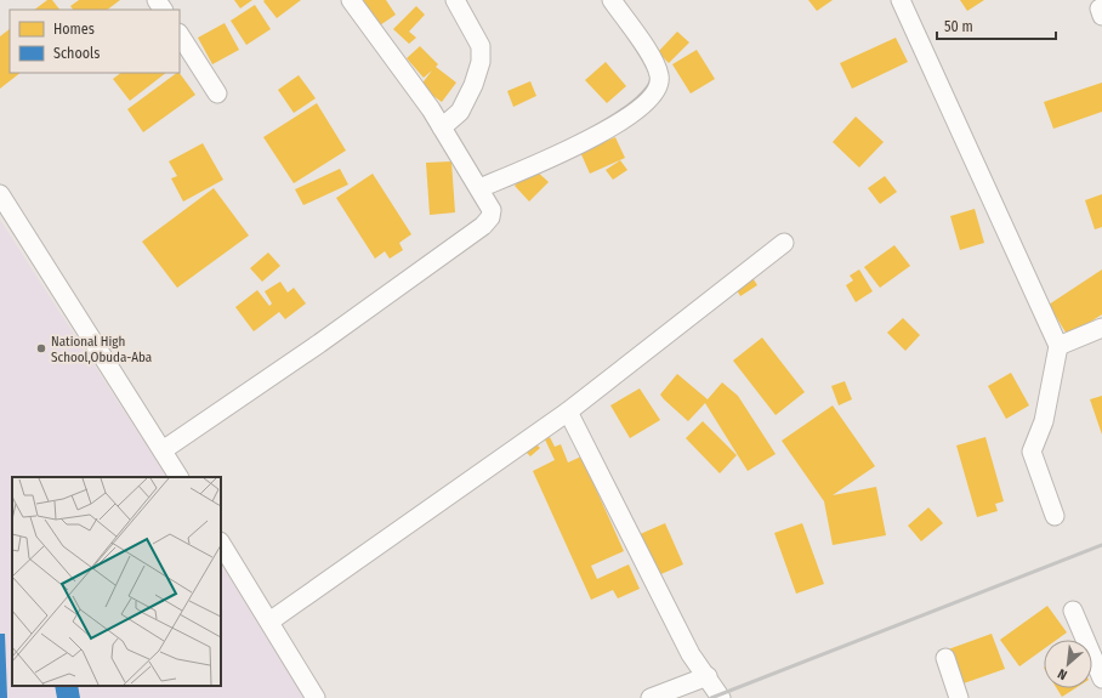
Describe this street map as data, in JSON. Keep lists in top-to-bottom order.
{
  "places": ["National High School,Obuda-Aba"],
  "legend": ["Homes", "Schools"],
  "scale_bar": "50 m",
  "north": "bottom left"
}
